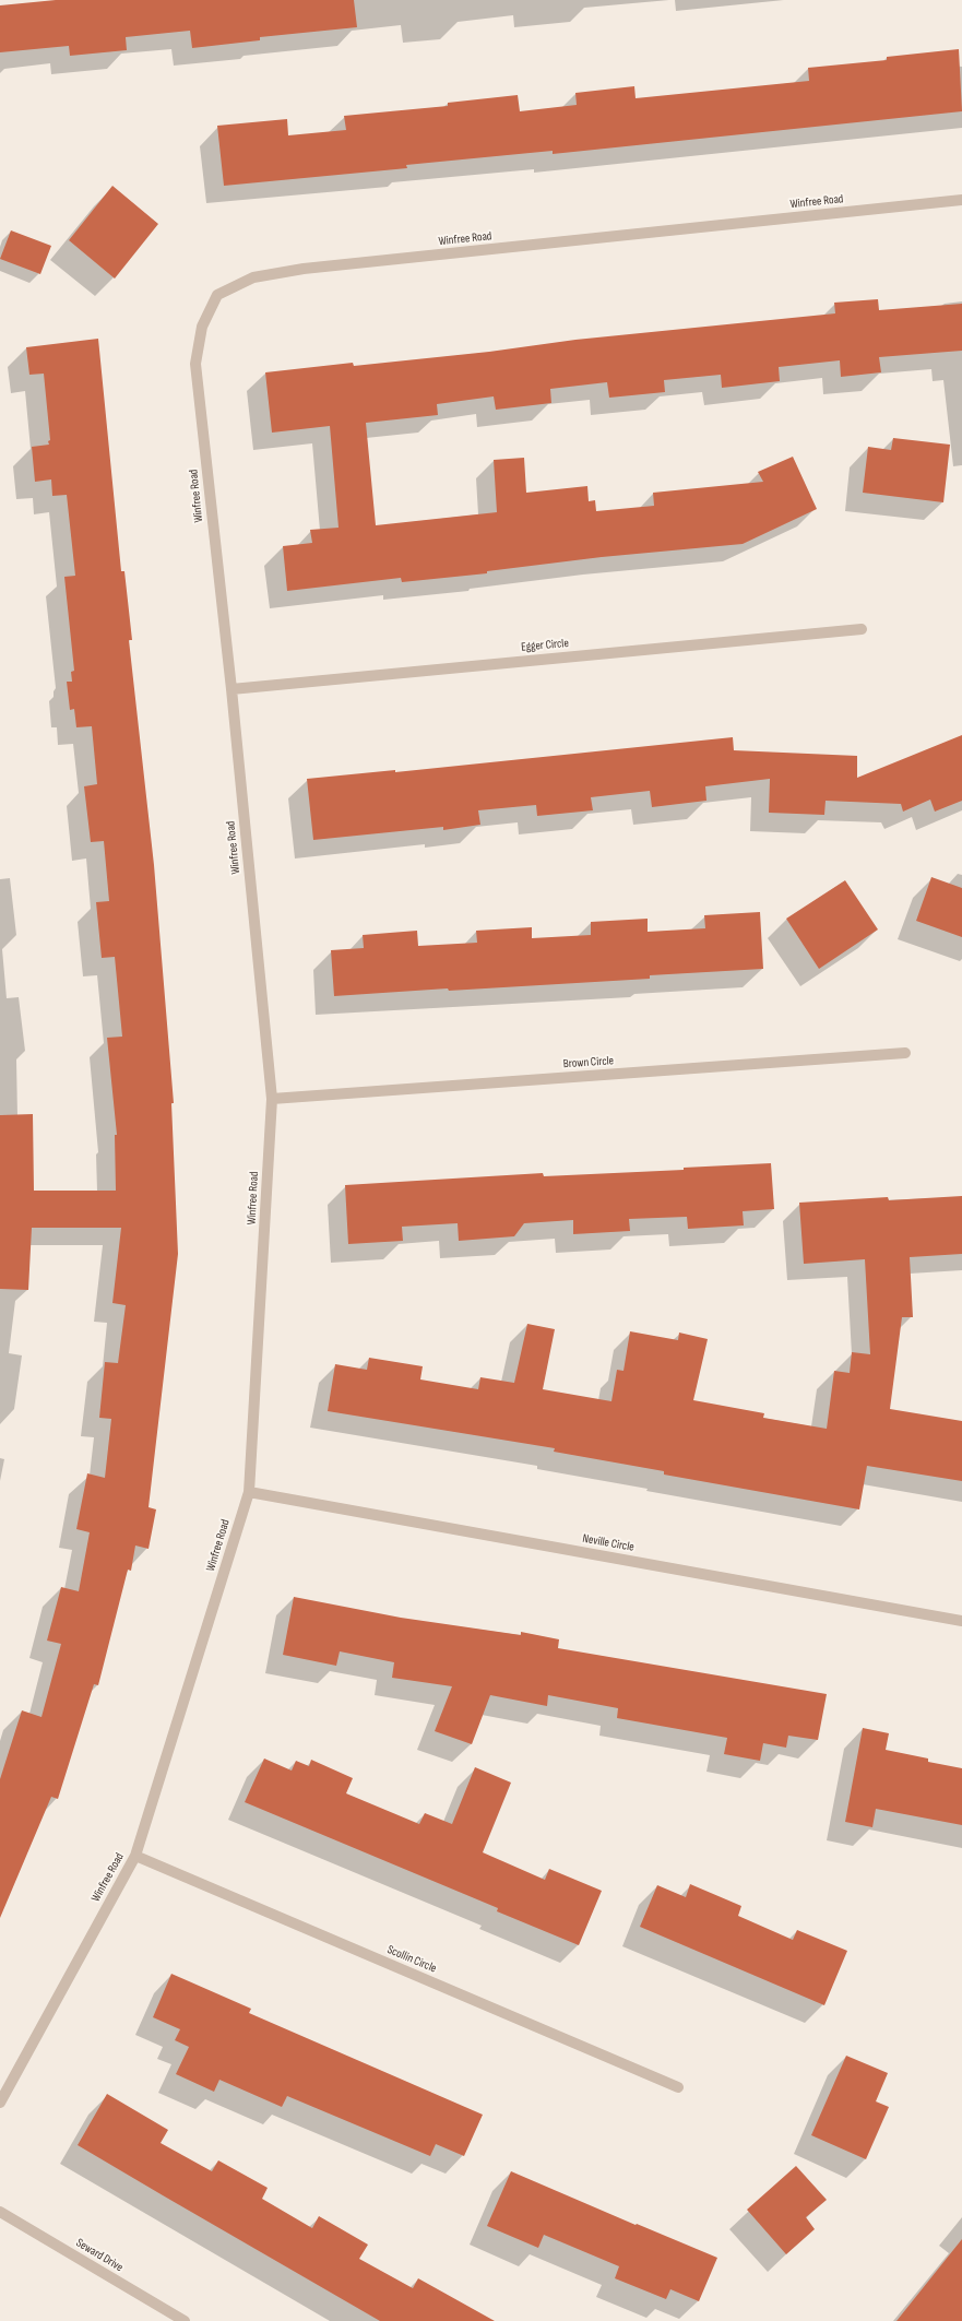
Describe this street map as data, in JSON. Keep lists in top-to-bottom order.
{
  "streets": {
    "street": [
      "Winfree Road",
      "Egger Circle",
      "Brown Circle",
      "Neville Circle",
      "Scollin Circle",
      "Seward Drive"
    ]
  },
  "crossings": [
    ["Winfree Road", "Egger Circle"],
    ["Winfree Road", "Brown Circle"],
    ["Winfree Road", "Neville Circle"],
    ["Winfree Road", "Scollin Circle"]
  ]
}
